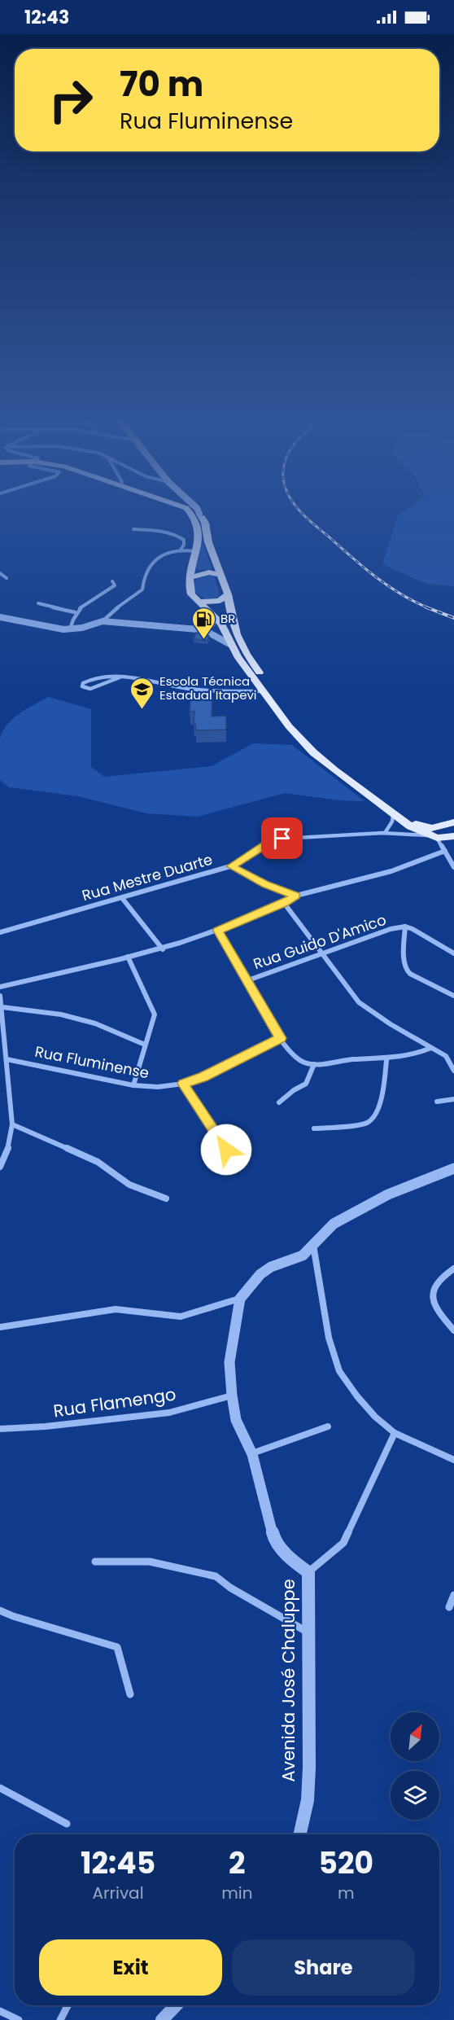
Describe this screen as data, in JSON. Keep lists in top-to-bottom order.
{
  "streets": {
    "street": [
      "Rua Mestre Duarte",
      "Rua Guido D'Amico",
      "Rua Fluminense",
      "Rua Flamengo",
      "Avenida José Chaluppe"
    ]
  },
  "crossings": [
    ["Rua Flamengo", "Avenida José Chaluppe"]
  ],
  "places": {
    "fuel station": ["BR"],
    "school or university": ["Escola Técnica Estadual Itapevi"]
  },
  "north": "top right",
  "page": {
    "status": "12:43",
    "turn": ["70 m", "Rua Fluminense"],
    "eta": [
      "12:45",
      "Arrival",
      "2",
      "min",
      "520",
      "m"
    ],
    "buttons": ["Exit", "Share"]
  }
}
